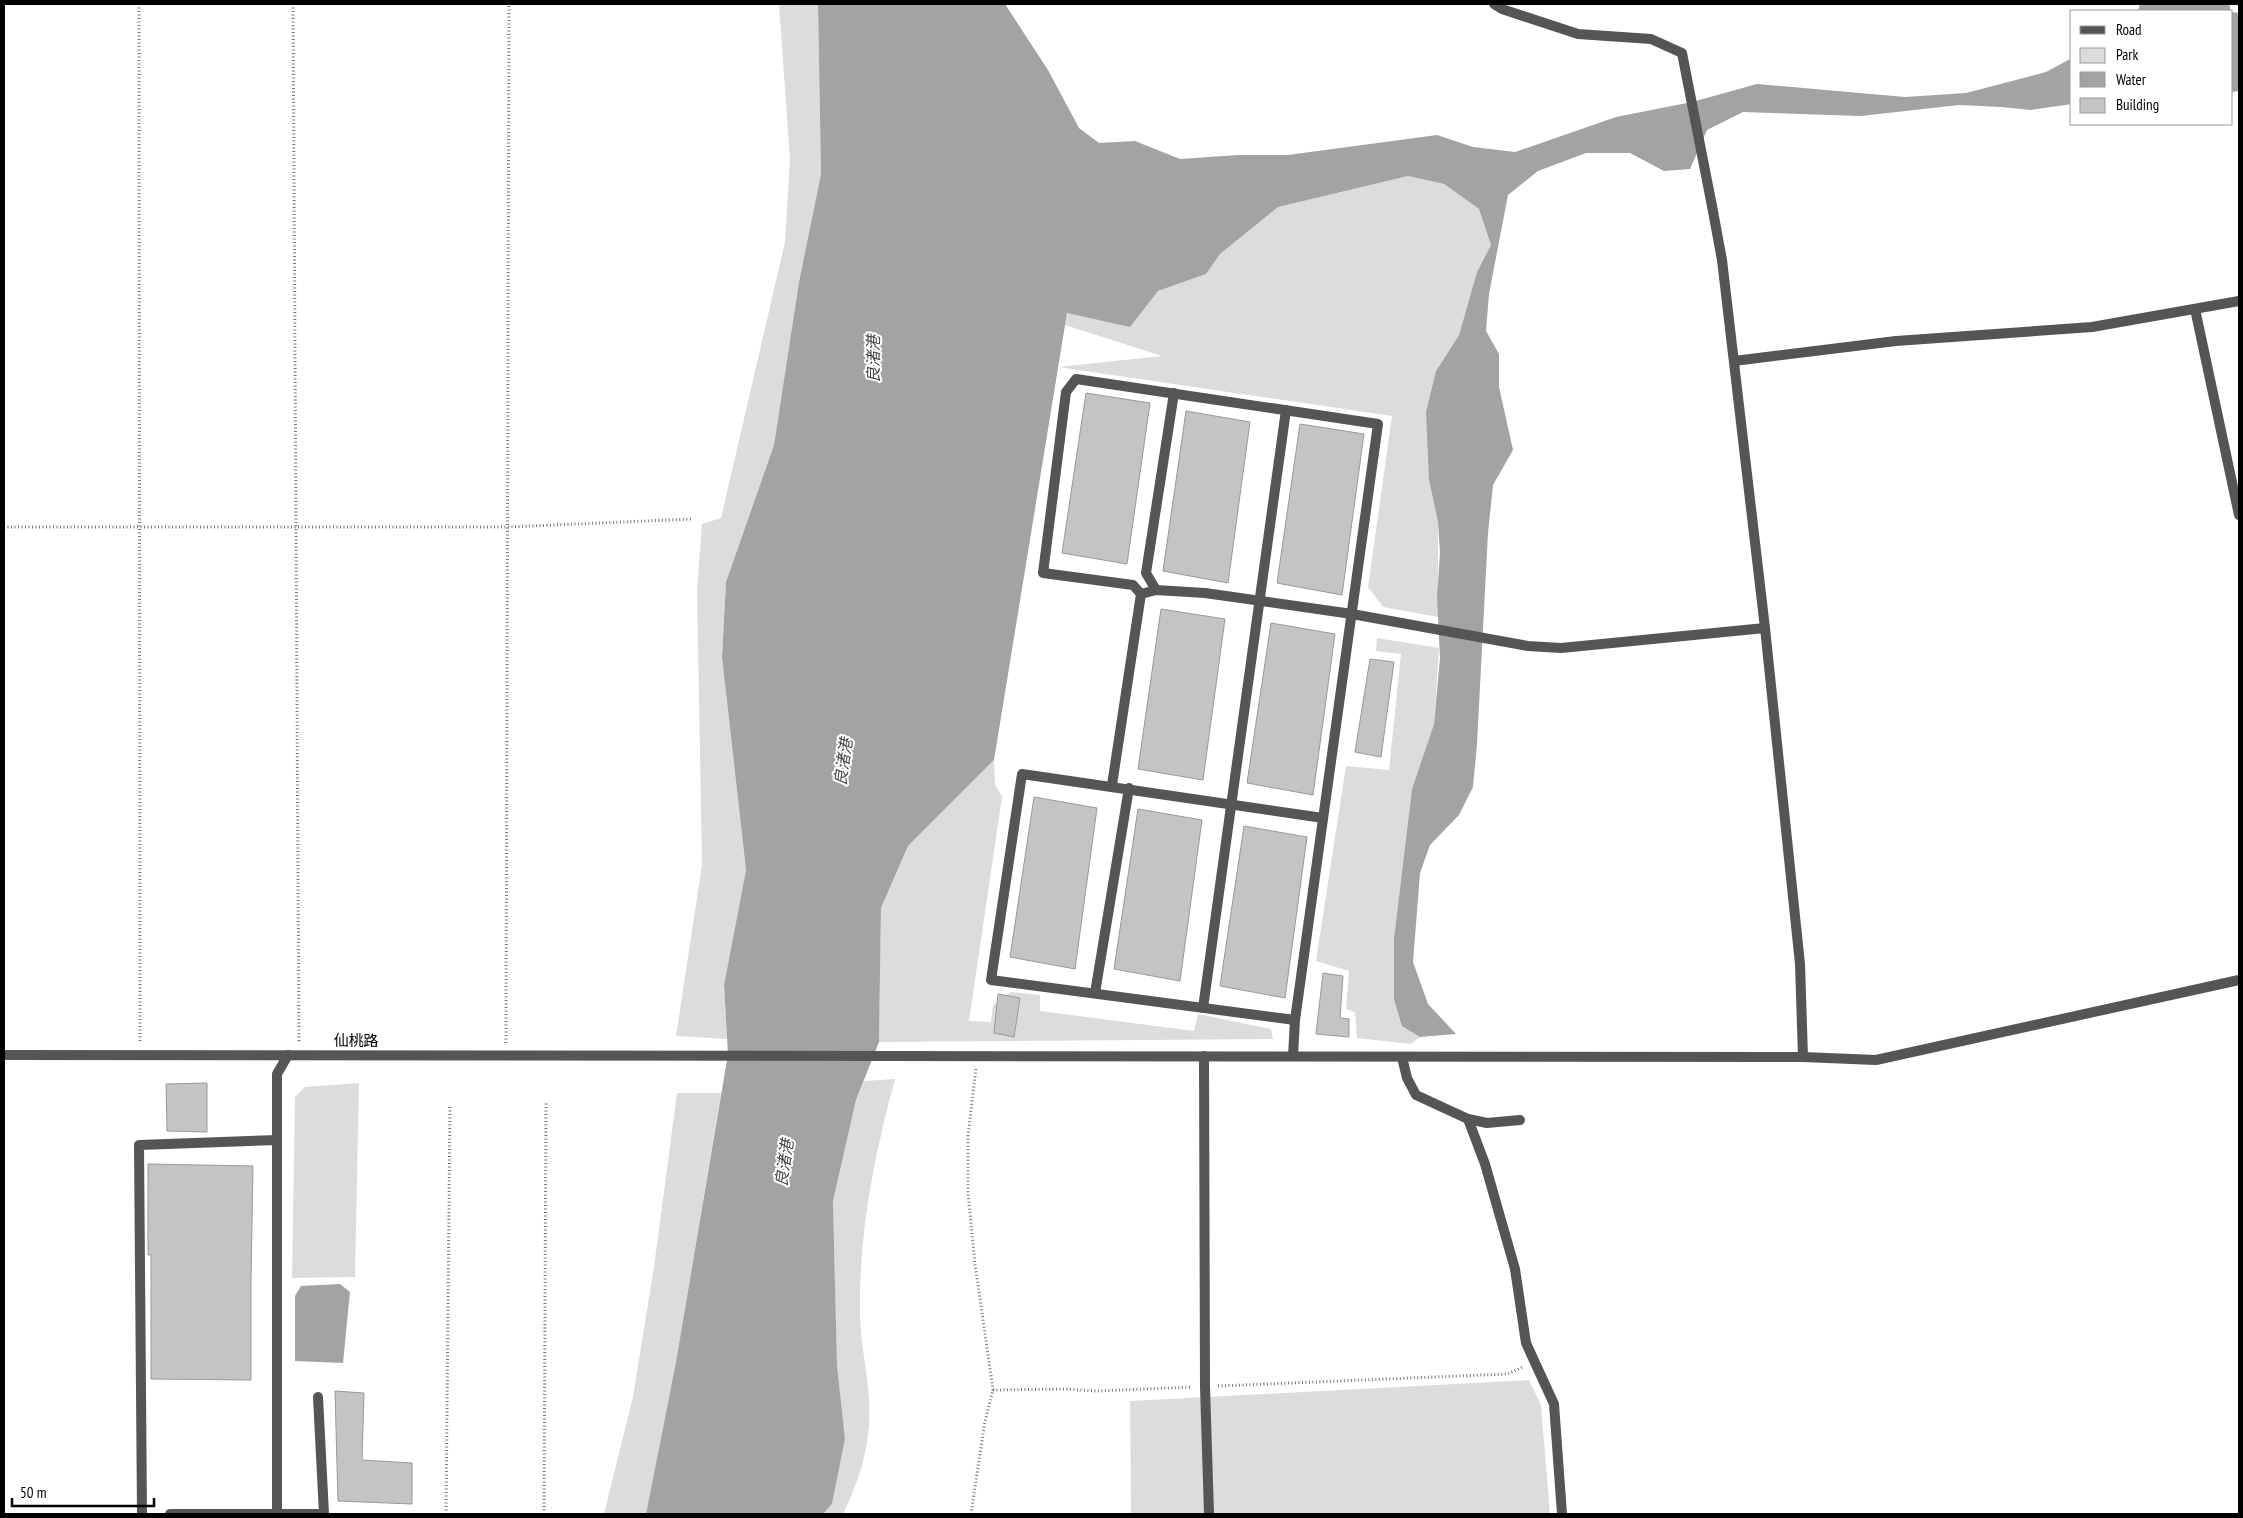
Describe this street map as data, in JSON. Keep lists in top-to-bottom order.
{
  "streets": {
    "street": ["仙桃路"]
  },
  "water": ["良渚港"],
  "legend": [
    "Road",
    "Park",
    "Water",
    "Building"
  ],
  "scale_bar": "50 m"
}
